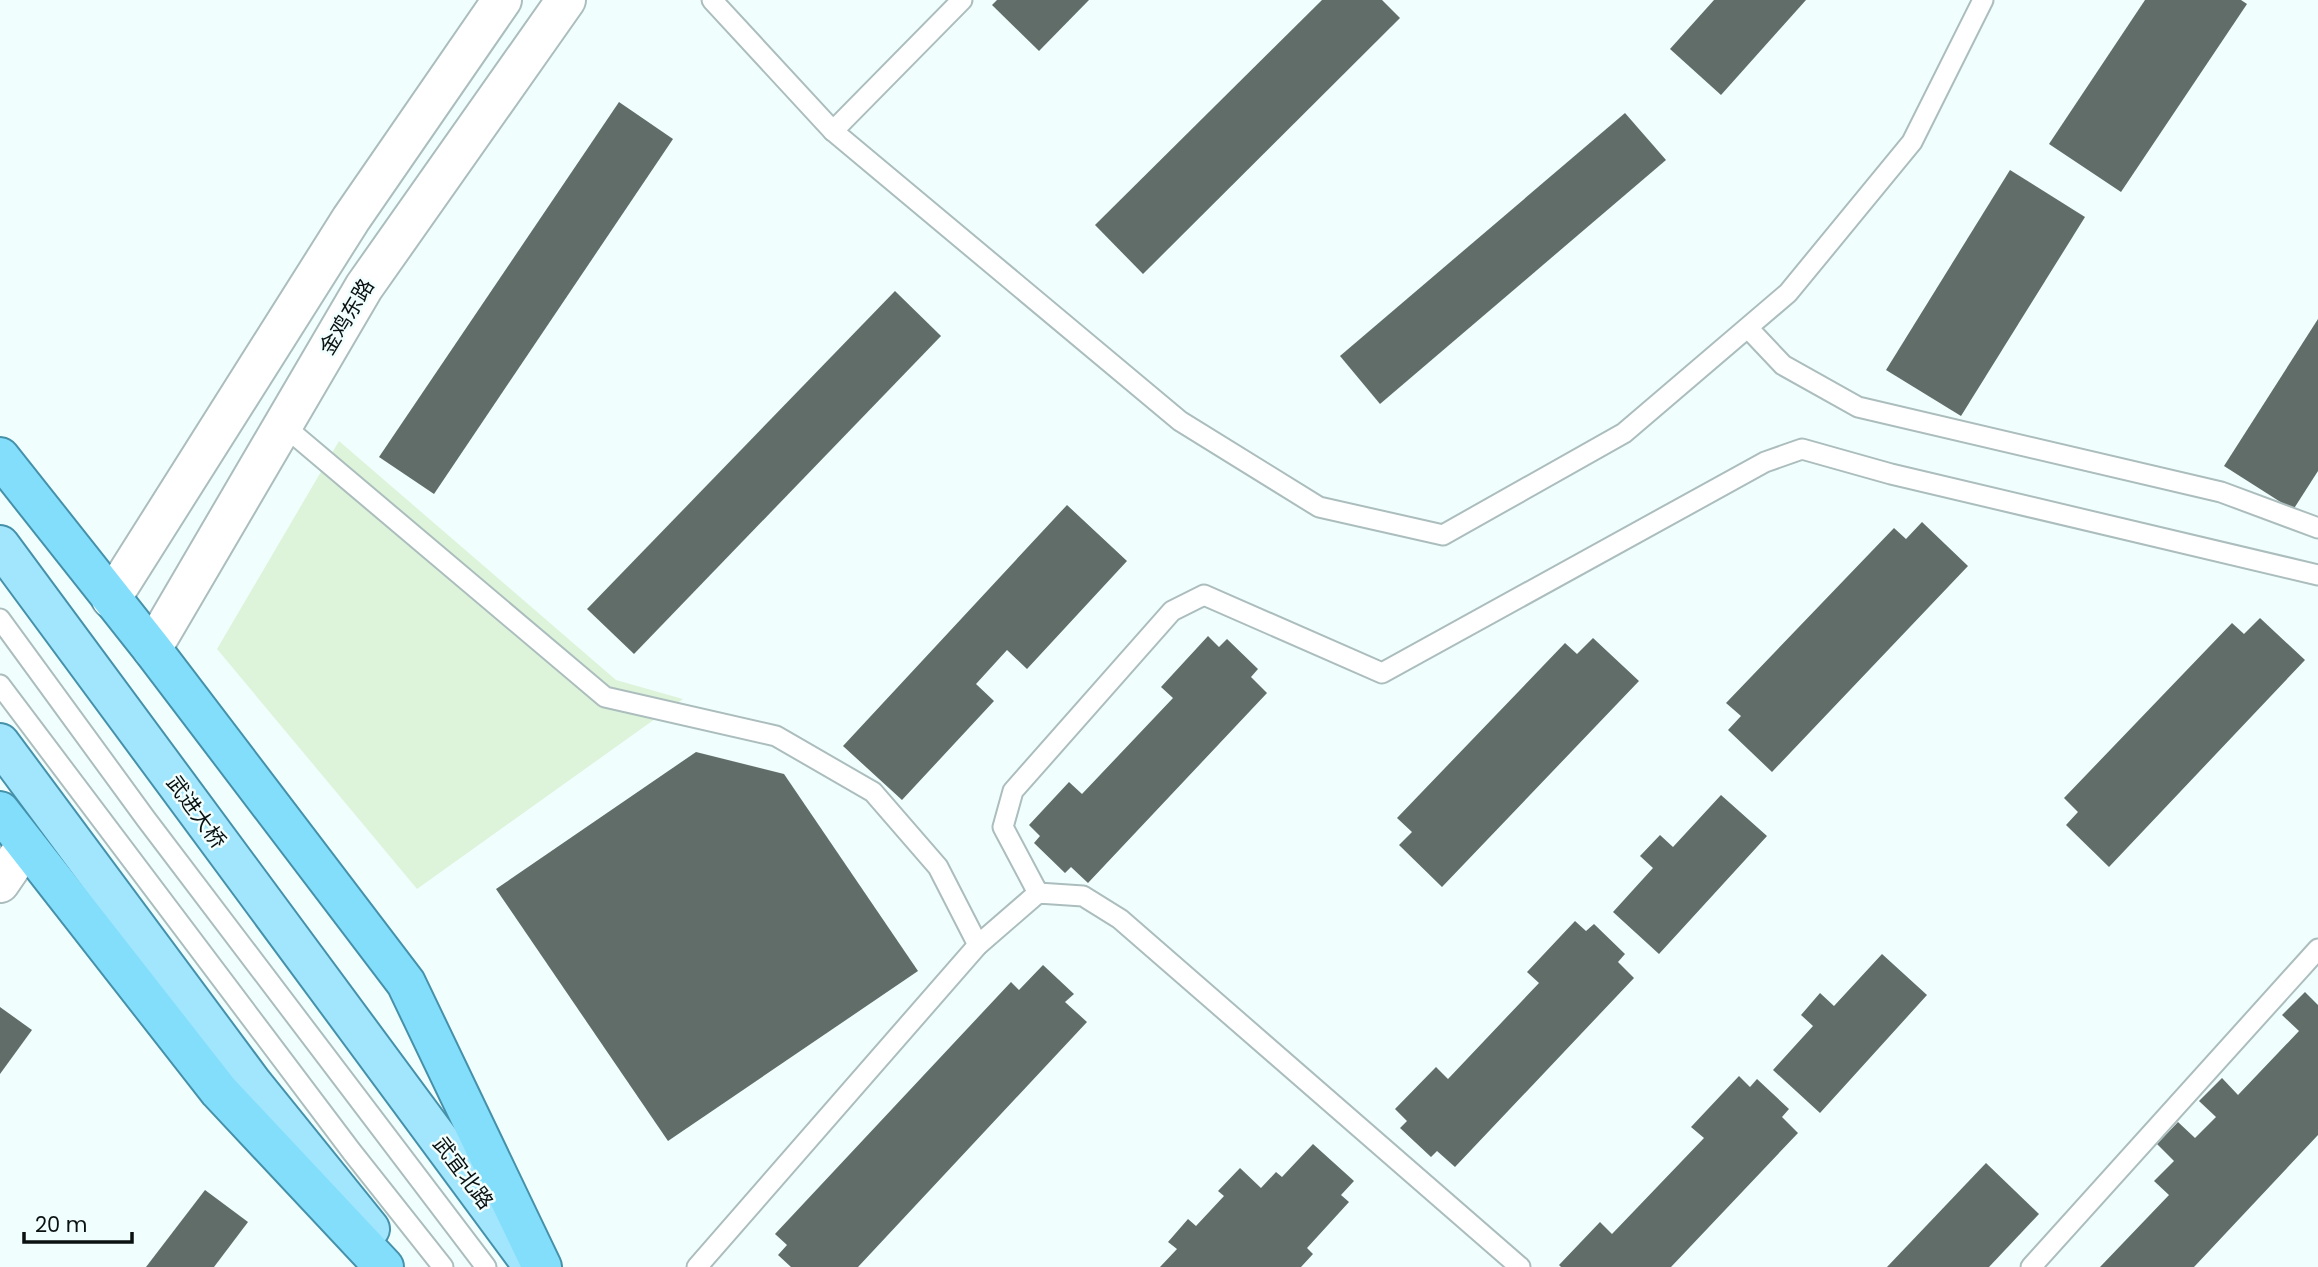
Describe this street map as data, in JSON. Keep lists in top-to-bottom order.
{
  "streets": {
    "main road": ["武进大桥", "武宜北路"],
    "street": ["金鸡东路"]
  },
  "crossings": [
    ["武进大桥", "武宜北路"]
  ],
  "scale_bar": "20 m"
}
